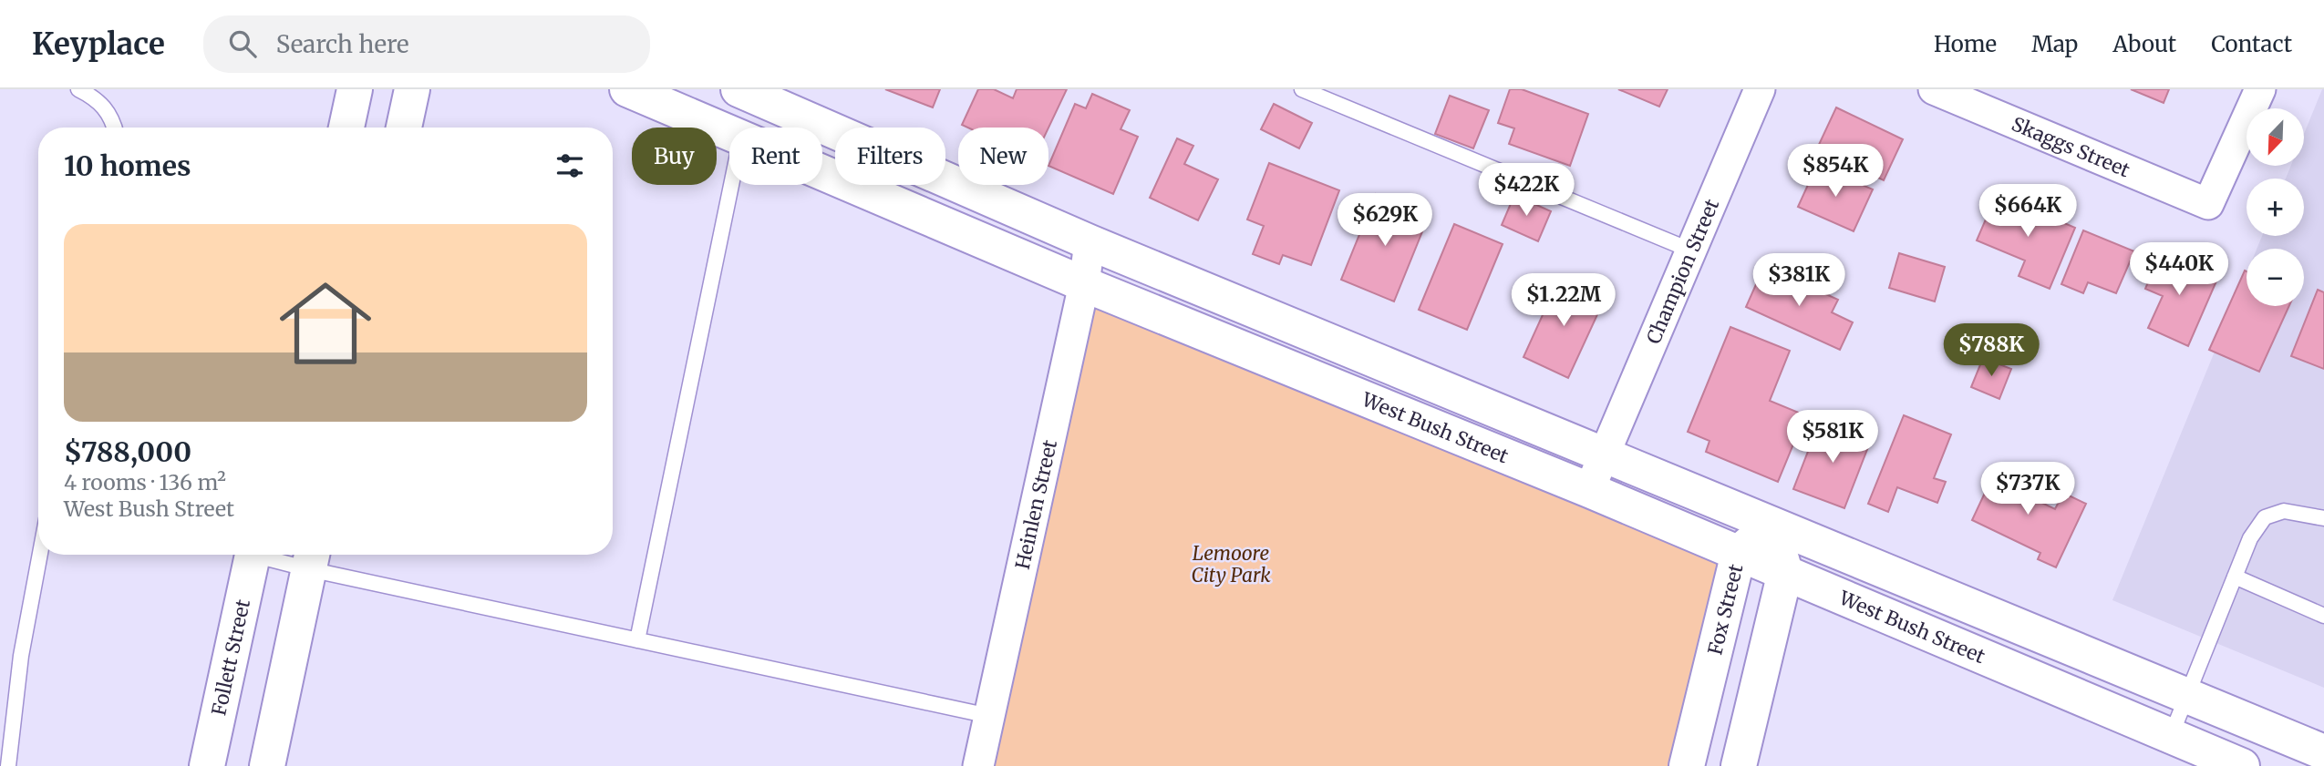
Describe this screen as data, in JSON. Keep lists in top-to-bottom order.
{
  "streets": {
    "main road": ["West Bush Street", "Fox Street", "Follett Street"],
    "street": ["Skaggs Street", "Champion Street", "Heinlen Street"]
  },
  "crossings": [
    ["Champion Street", "West Bush Street"],
    ["West Bush Street", "Heinlen Street"],
    ["West Bush Street", "Fox Street"]
  ],
  "parks": ["Lemoore City Park"],
  "north": "bottom left",
  "page": {
    "header": "Keyplace",
    "search": "Search here",
    "nav": [
      "Home",
      "Map",
      "About",
      "Contact"
    ],
    "map_buttons": ["+", "−"],
    "chip": [
      "Buy",
      "Rent",
      "Filters",
      "New"
    ],
    "heading": "10 homes",
    "price": [
      "$854K",
      "$422K",
      "$664K",
      "$629K",
      "$440K",
      "$381K",
      "$1.22M",
      "$788K",
      "$581K",
      "$737K"
    ],
    "list": [
      {
        "name": "$788,000",
        "note": "4 rooms · 136 m² · West Bush Street"
      }
    ]
  }
}
